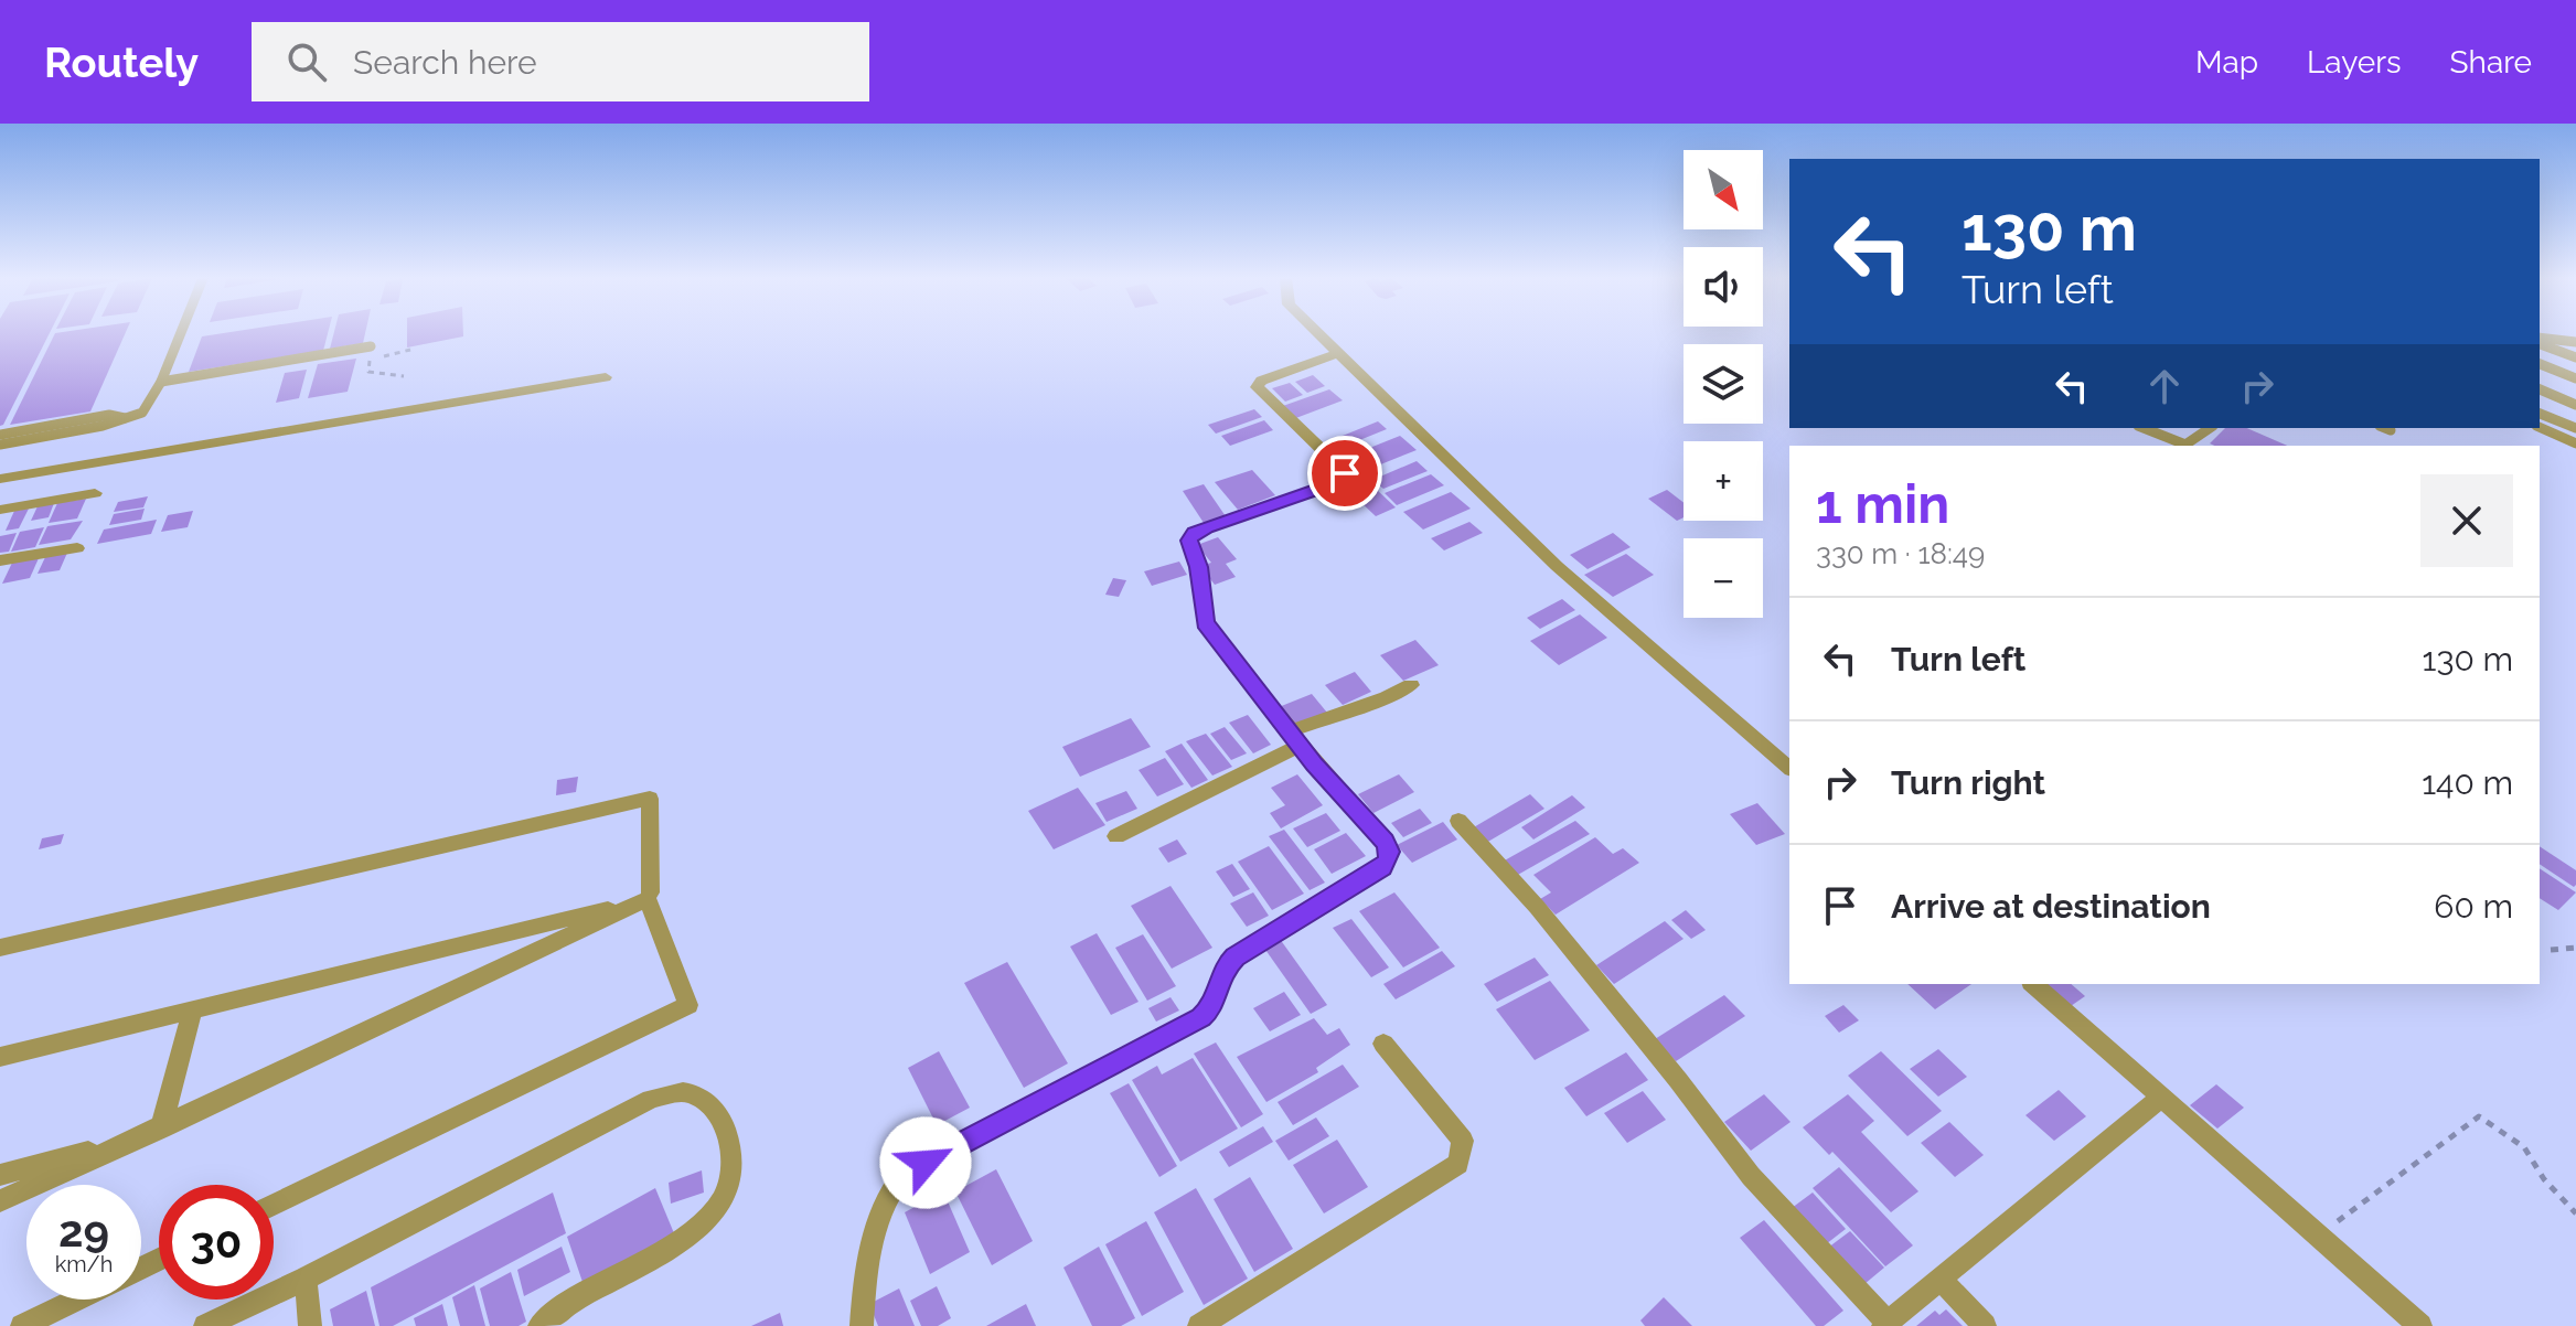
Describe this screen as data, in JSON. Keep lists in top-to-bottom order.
{
  "north": "bottom right",
  "page": {
    "header": "Routely",
    "search": "Search here",
    "nav": ["Map", "Layers", "Share"],
    "map_buttons": ["+", "−"],
    "turn": ["130 m", "Turn left"],
    "heading": ["1 min", "330 m · 18:49"],
    "list": [
      {
        "name": "Turn left",
        "value": "130 m"
      },
      {
        "name": "Turn right",
        "value": "140 m"
      },
      {
        "name": "Arrive at destination",
        "value": "60 m"
      }
    ],
    "speed": "29 km/h",
    "limit": "30"
  }
}
